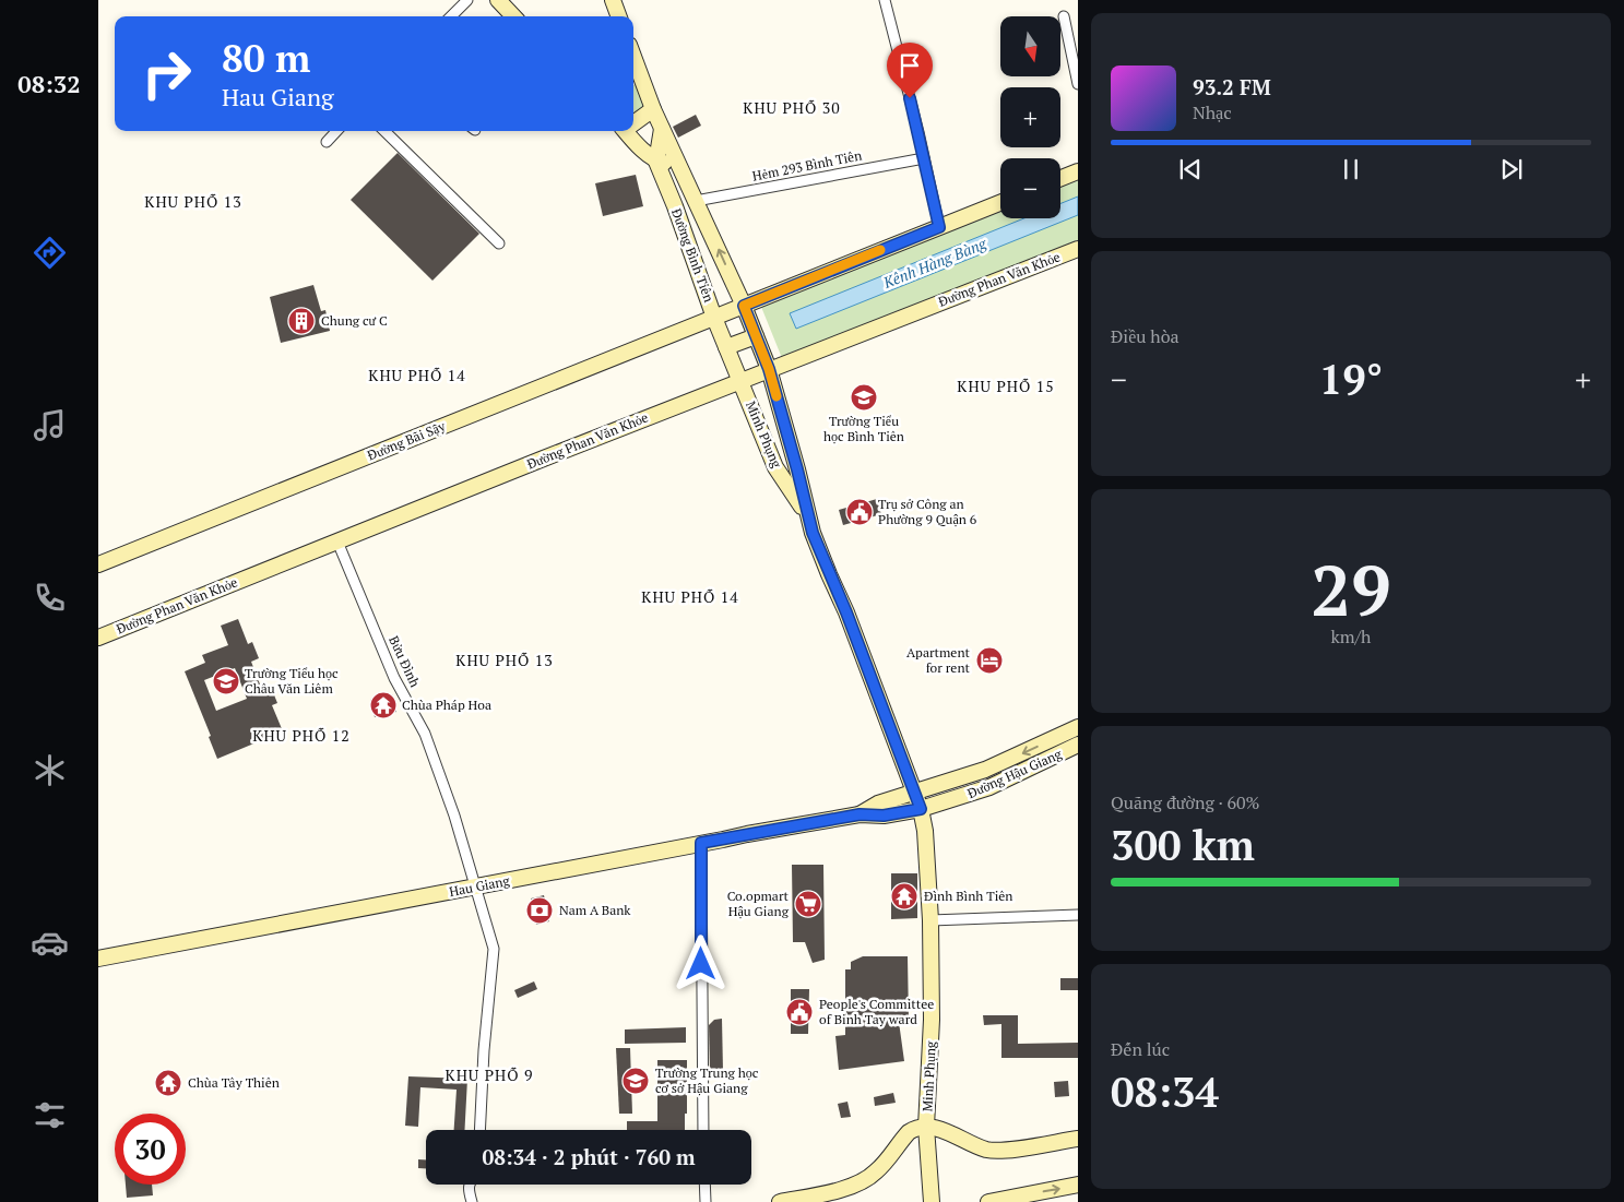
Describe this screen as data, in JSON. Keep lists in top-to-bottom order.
{
  "streets": {
    "main road": [
      "Đường Bình Tiên",
      "Đường Phan Văn Khỏe",
      "Minh Phụng",
      "Đường Bãi Sậy",
      "Đường Hậu Giang",
      "Hau Giang"
    ],
    "street": ["Hẻm 293 Bình Tiên", "Bửu Đình"]
  },
  "crossings": [
    ["Hẻm 293 Bình Tiên", "Đường Bình Tiên"],
    ["Đường Bình Tiên", "Đường Phan Văn Khỏe"],
    ["Đường Bình Tiên", "Minh Phụng"],
    ["Đường Bình Tiên", "Đường Bãi Sậy"],
    ["Đường Phan Văn Khỏe", "Minh Phụng"],
    ["Đường Phan Văn Khỏe", "Bửu Đình"],
    ["Minh Phụng", "Đường Hậu Giang"],
    ["Bửu Đình", "Hau Giang"],
    ["Đường Hậu Giang", "Hau Giang"]
  ],
  "districts": [
    "KHU PHỐ 30",
    "KHU PHỐ 13",
    "KHU PHỐ 14",
    "KHU PHỐ 15",
    "KHU PHỐ 14",
    "KHU PHỐ 13",
    "KHU PHỐ 12",
    "KHU PHỐ 9"
  ],
  "water": ["Kênh Hàng Bàng"],
  "places": {
    "building": ["Chung cư C"],
    "school or university": ["Trường Tiểu học Bình Tiên", "Trường Tiểu học Châu Văn Liêm", "Trường Trung học cơ sở Hậu Giang"],
    "public building": ["Trụ sở Công an Phường 9 Quận 6", "People's Committee of Binh Tay ward"],
    "hotel": ["Apartment for rent"],
    "temple": ["Chùa Pháp Hoa", "Đình Bình Tiên", "Chùa Tây Thiên"],
    "supermarket": ["Co.opmart Hậu Giang"],
    "bank": ["Nam A Bank"]
  },
  "north": "bottom",
  "page": {
    "tabs": "08:32",
    "map_buttons": ["+", "−"],
    "turn": ["80 m", "Hau Giang"],
    "song": ["93.2 FM", "Nhạc"],
    "tile": [
      "Điều hòa",
      ["29", "km/h"],
      ["Quãng đường · 60%", "300 km"],
      ["Đến lúc", "08:34"]
    ],
    "heat": ["−", "19°", "+"],
    "limit": "30",
    "trip": "08:34 · 2 phút · 760 m"
  }
}
